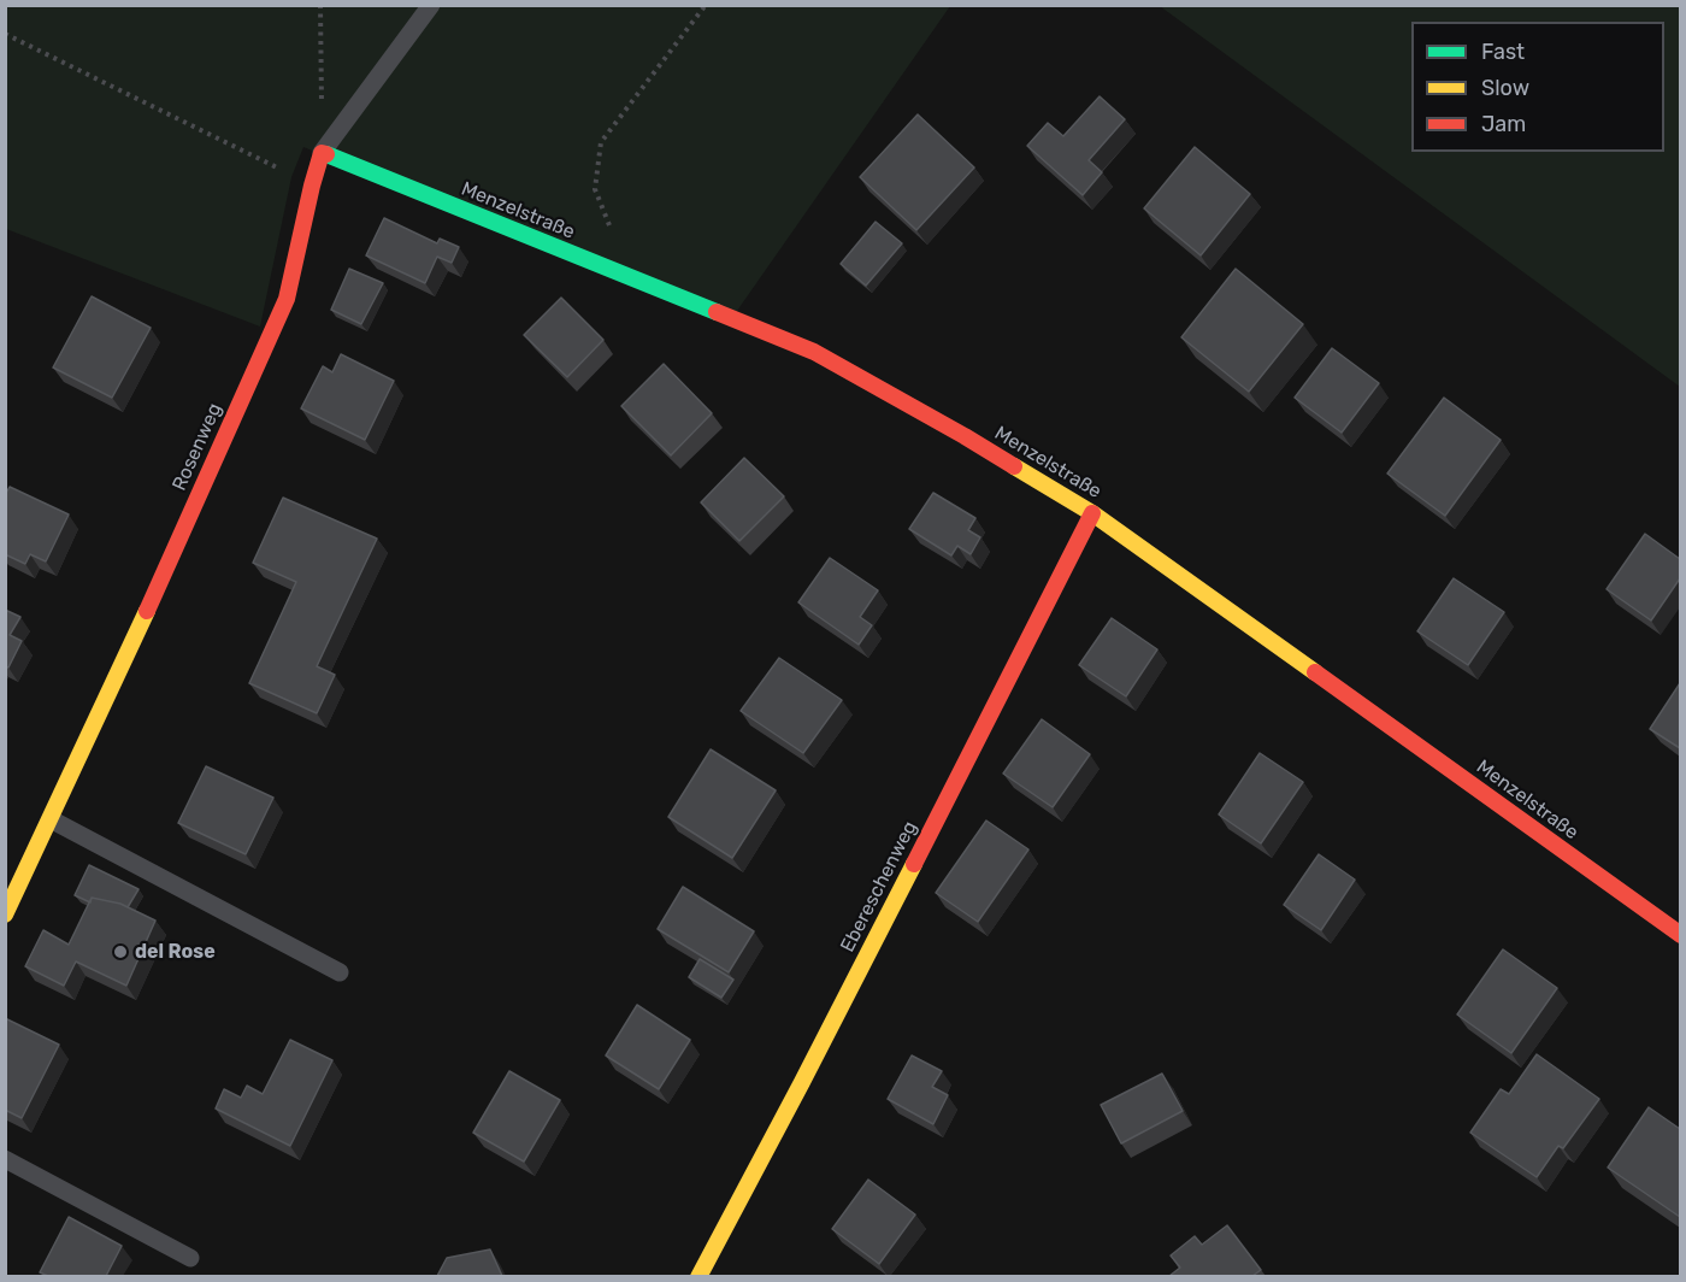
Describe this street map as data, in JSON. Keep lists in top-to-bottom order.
{
  "streets": {
    "street": ["Menzelstraße", "Rosenweg", "Ebereschenweg"]
  },
  "crossings": [
    ["Menzelstraße", "Rosenweg"],
    ["Menzelstraße", "Ebereschenweg"]
  ],
  "places": ["del Rose"],
  "legend": ["Fast", "Slow", "Jam"]
}
